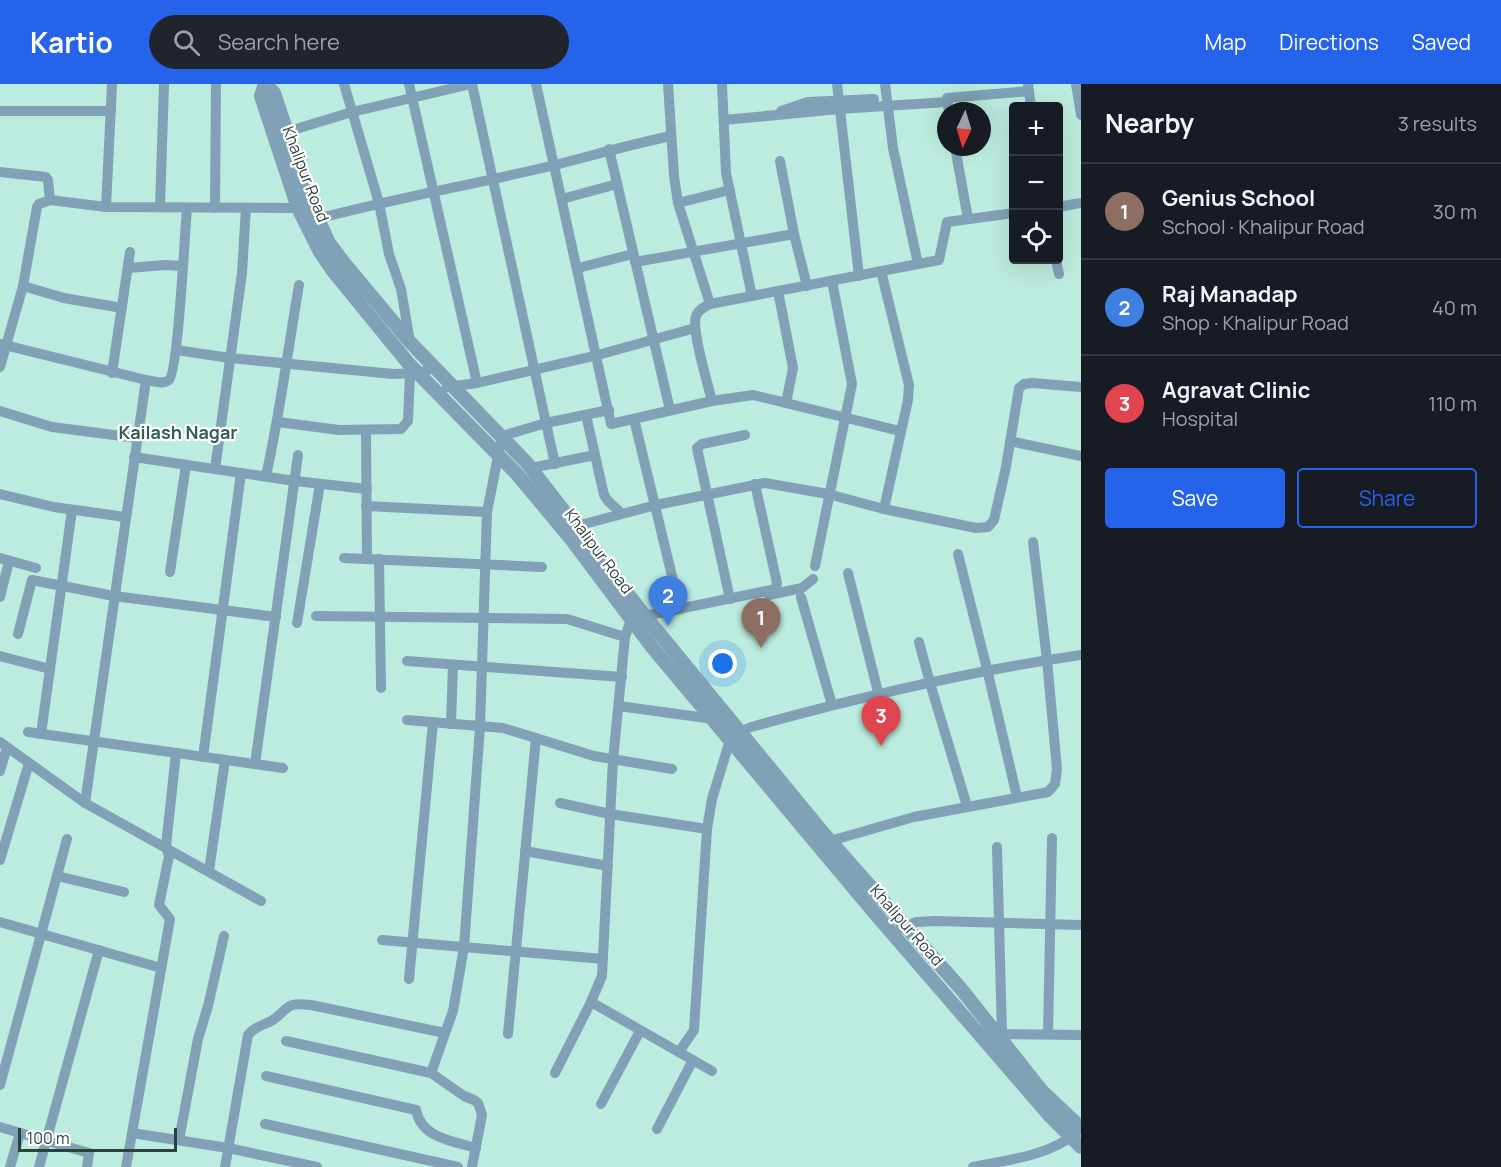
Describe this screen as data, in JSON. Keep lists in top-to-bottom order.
{
  "streets": {
    "street": ["Khalipur Road"]
  },
  "districts": ["Kailash Nagar"],
  "scale_bar": "100 m",
  "north": "bottom",
  "page": {
    "header": "Kartio",
    "search": "Search here",
    "nav": ["Map", "Directions", "Saved"],
    "heading": ["Nearby", "3 results"],
    "map_buttons": ["+", "−"],
    "list": [
      {
        "mark": "1",
        "name": "Genius School",
        "note": "School · Khalipur Road",
        "value": "30 m"
      },
      {
        "mark": "2",
        "name": "Raj Manadap",
        "note": "Shop · Khalipur Road",
        "value": "40 m"
      },
      {
        "mark": "3",
        "name": "Agravat Clinic",
        "note": "Hospital",
        "value": "110 m"
      }
    ],
    "buttons": ["Save", "Share"],
    "pins": ["2", "1", "3"],
    "scale": "100 m"
  }
}
